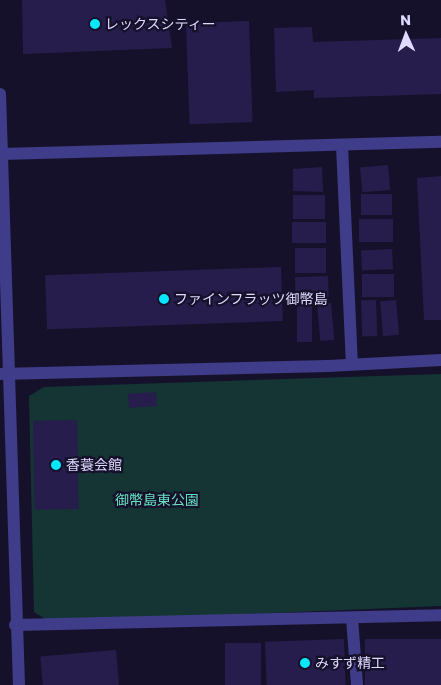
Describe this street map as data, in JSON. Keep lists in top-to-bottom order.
{
  "parks": ["御幣島東公園"],
  "places": [
    "レックスシティー",
    "ファインフラッツ御幣島",
    "香蓑会館",
    "みすず精工"
  ],
  "north": "top"
}
